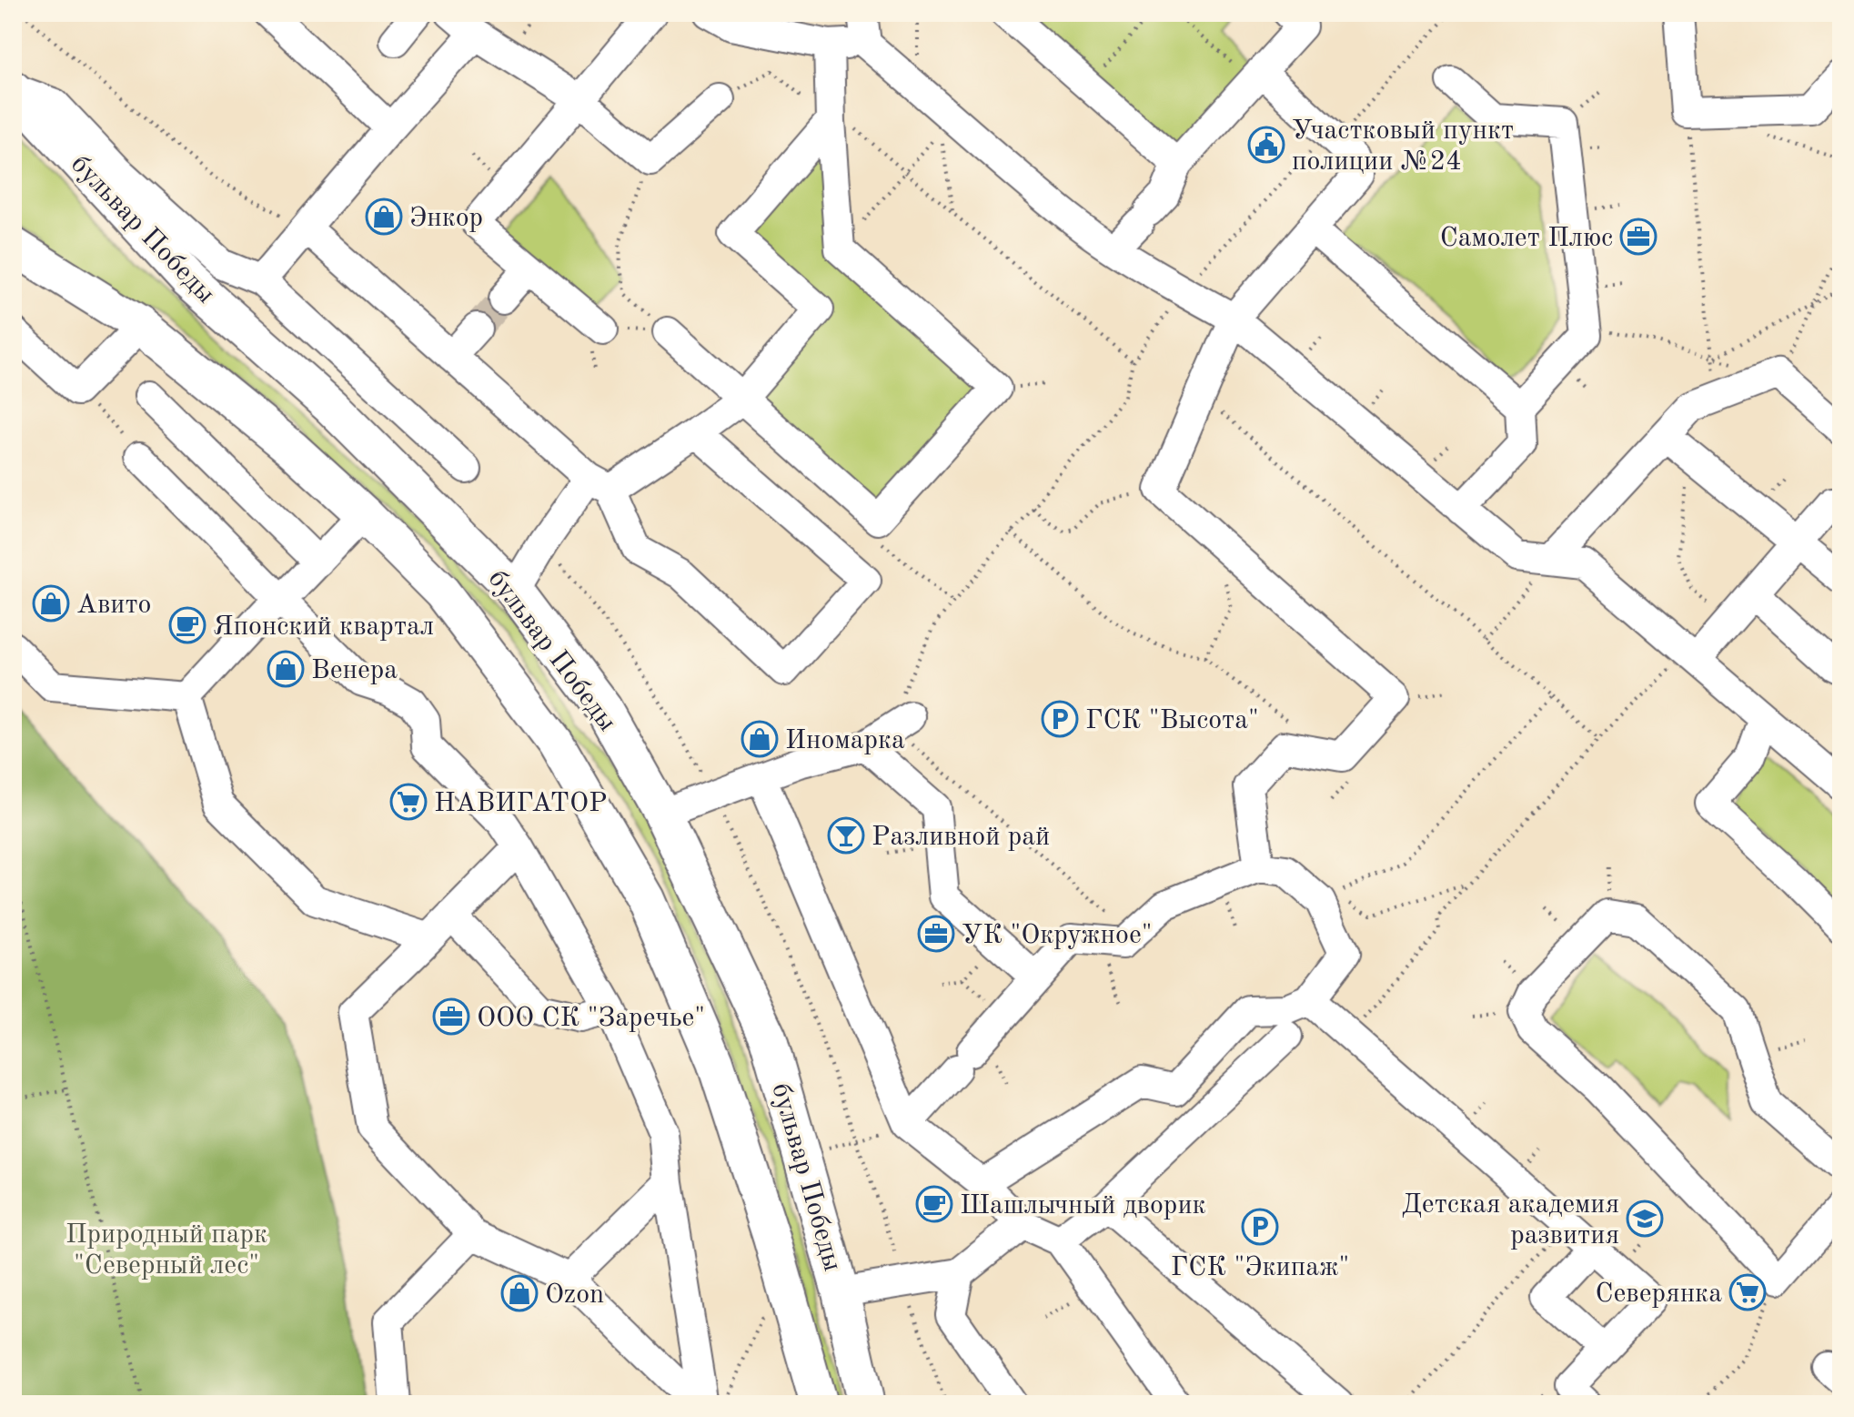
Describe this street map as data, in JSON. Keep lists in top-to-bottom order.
{
  "streets": {
    "main road": ["бульвар Победы"]
  },
  "parks": ["Природный парк \"Северный лес\""],
  "places": {
    "public building": ["Участковый пункт полиции №24"],
    "shop": [
      "Энкор",
      "Авито",
      "Венера",
      "Иномарка",
      "Ozon"
    ],
    "office": ["Самолет Плюс", "УК \"Окружное\"", "ООО СК \"Заречье\""],
    "cafe": ["Японский квартал", "Шашлычный дворик"],
    "parking": ["ГСК \"Высота\"", "ГСК \"Экипаж\""],
    "supermarket": ["НАВИГАТОР", "Северянка"],
    "bar": ["Разливной рай"],
    "school or university": ["Детская академия развития"]
  }
}
